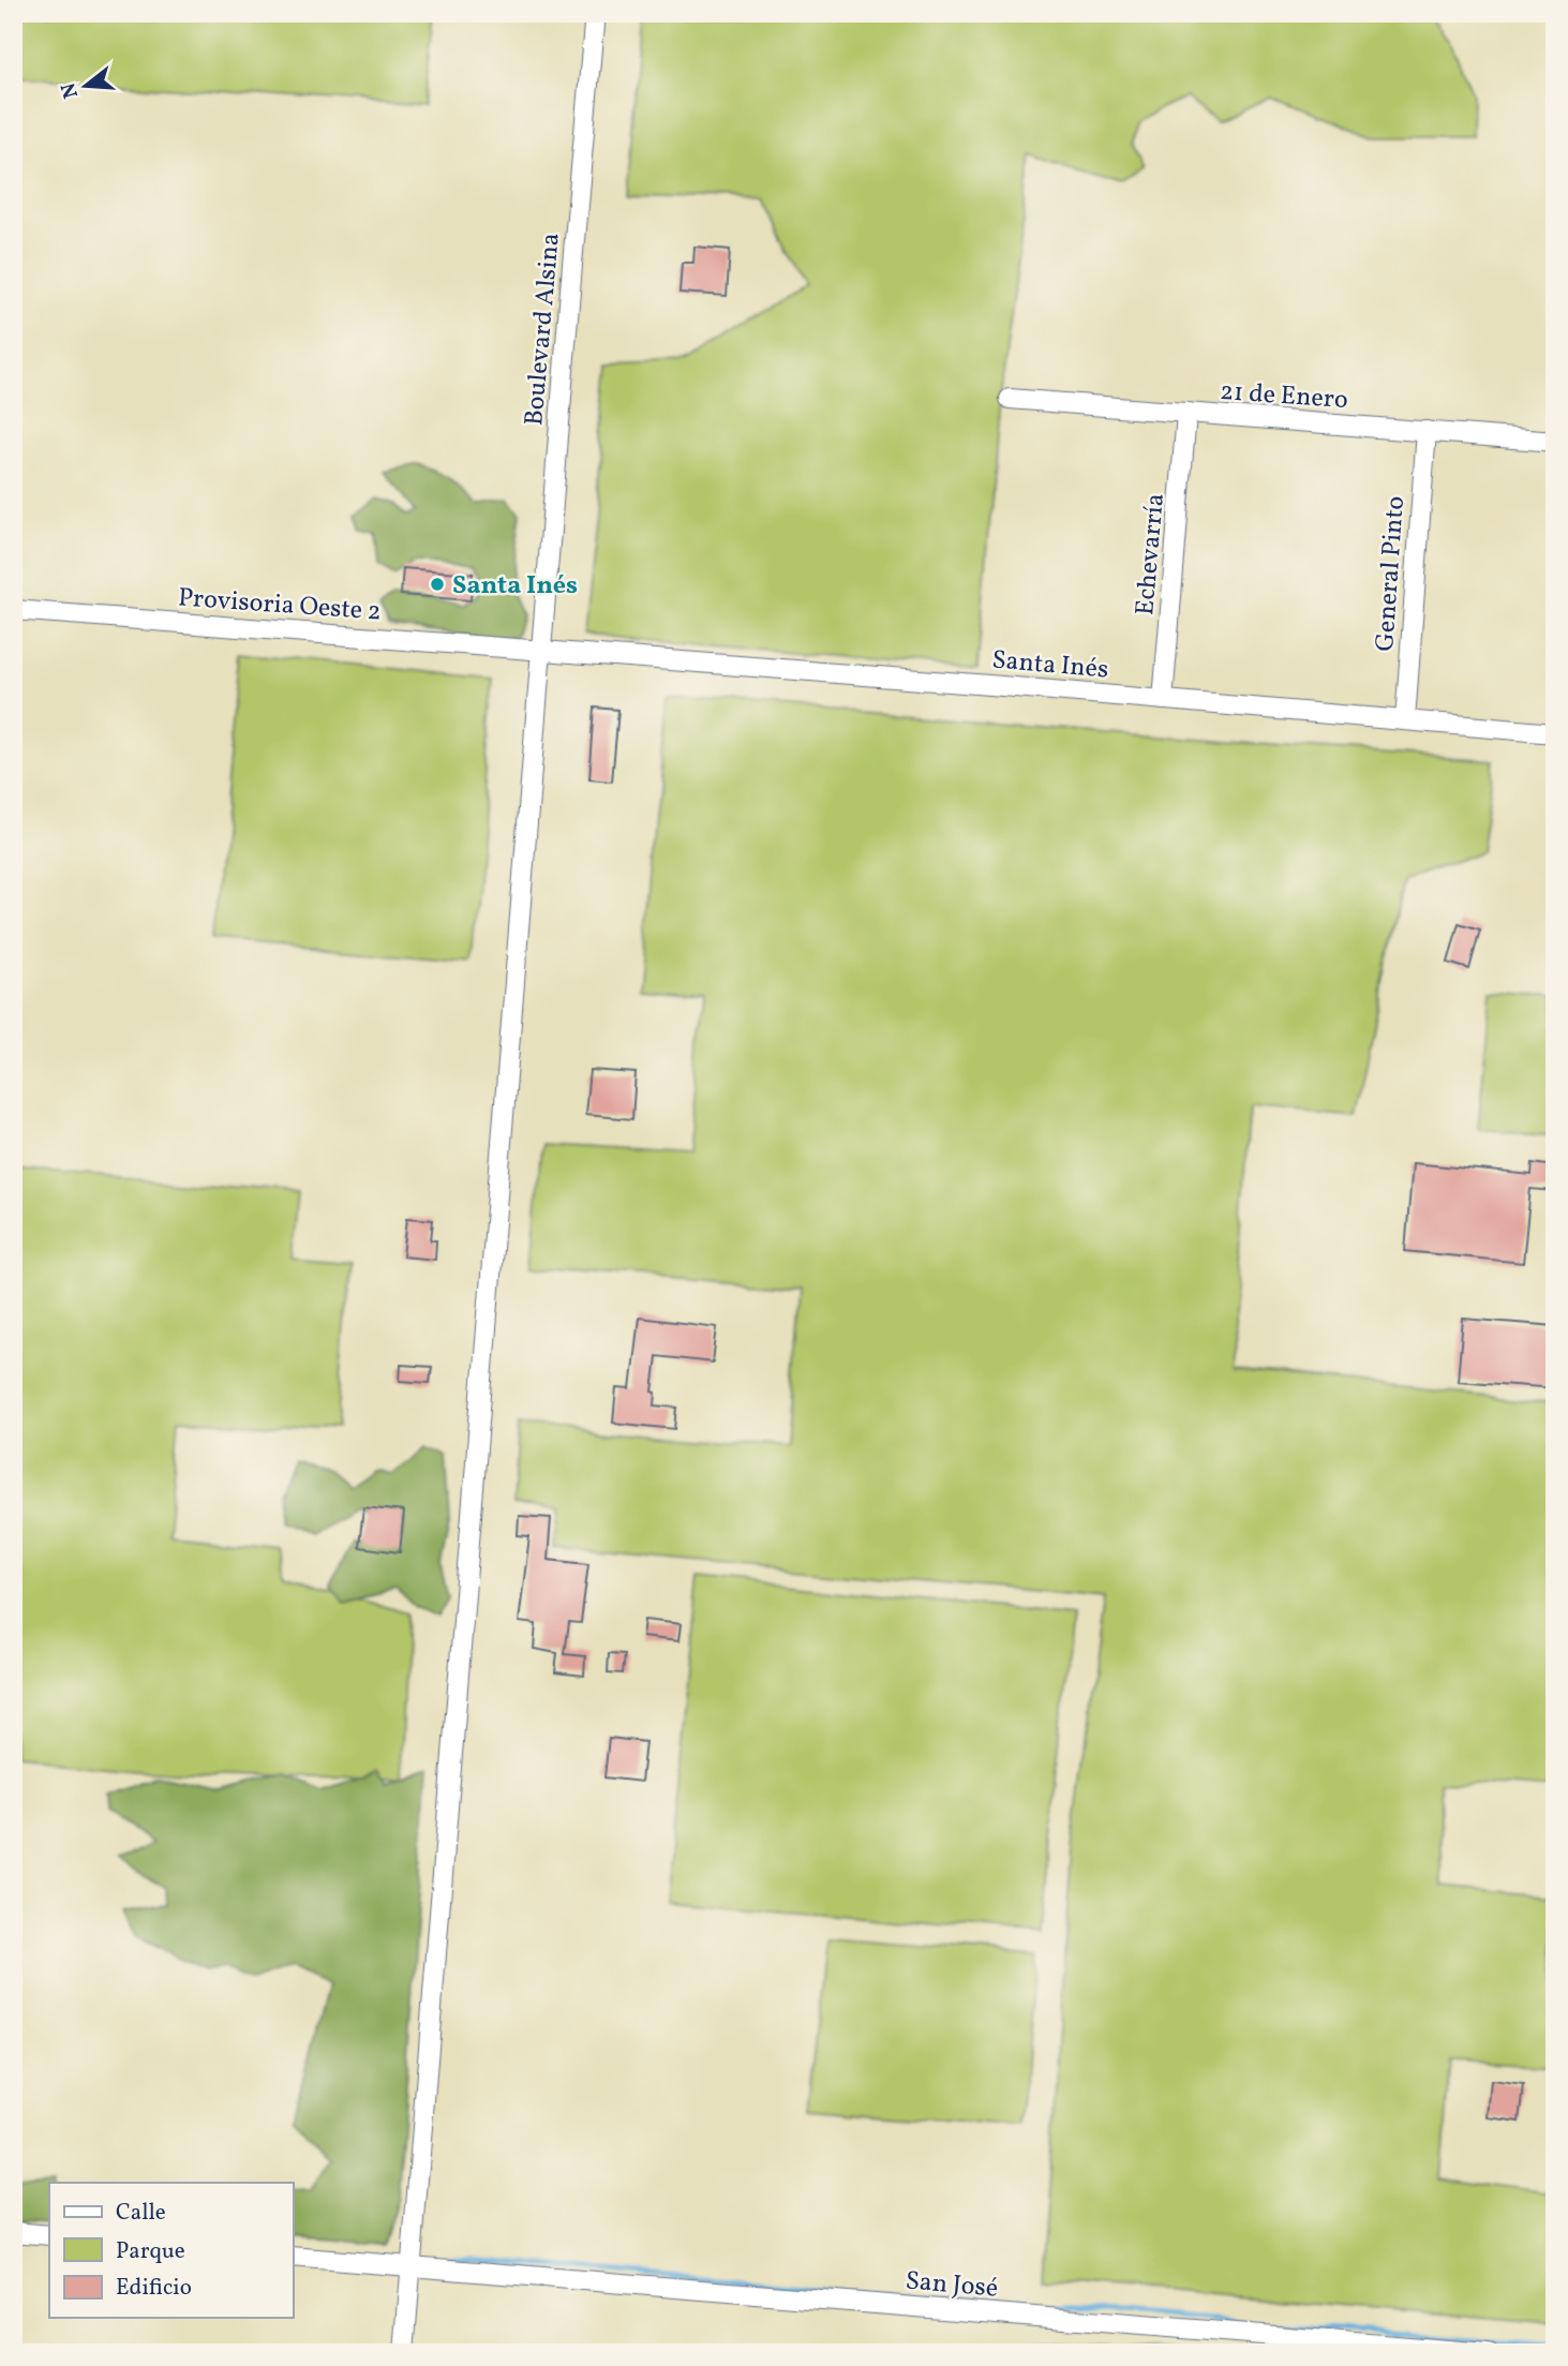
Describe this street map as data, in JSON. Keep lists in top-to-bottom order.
{
  "streets": {
    "street": [
      "Boulevard Alsina",
      "21 de Enero",
      "Echevarría",
      "General Pinto",
      "Provisoria Oeste 2",
      "Santa Inés",
      "San José"
    ]
  },
  "crossings": [
    ["Boulevard Alsina", "Provisoria Oeste 2"],
    ["Boulevard Alsina", "Santa Inés"],
    ["Boulevard Alsina", "San José"],
    ["21 de Enero", "Echevarría"],
    ["21 de Enero", "General Pinto"],
    ["Echevarría", "Santa Inés"],
    ["General Pinto", "Santa Inés"],
    ["Provisoria Oeste 2", "Santa Inés"]
  ],
  "places": ["Santa Inés"],
  "legend": ["Calle", "Parque", "Edificio"],
  "north": "left"
}
